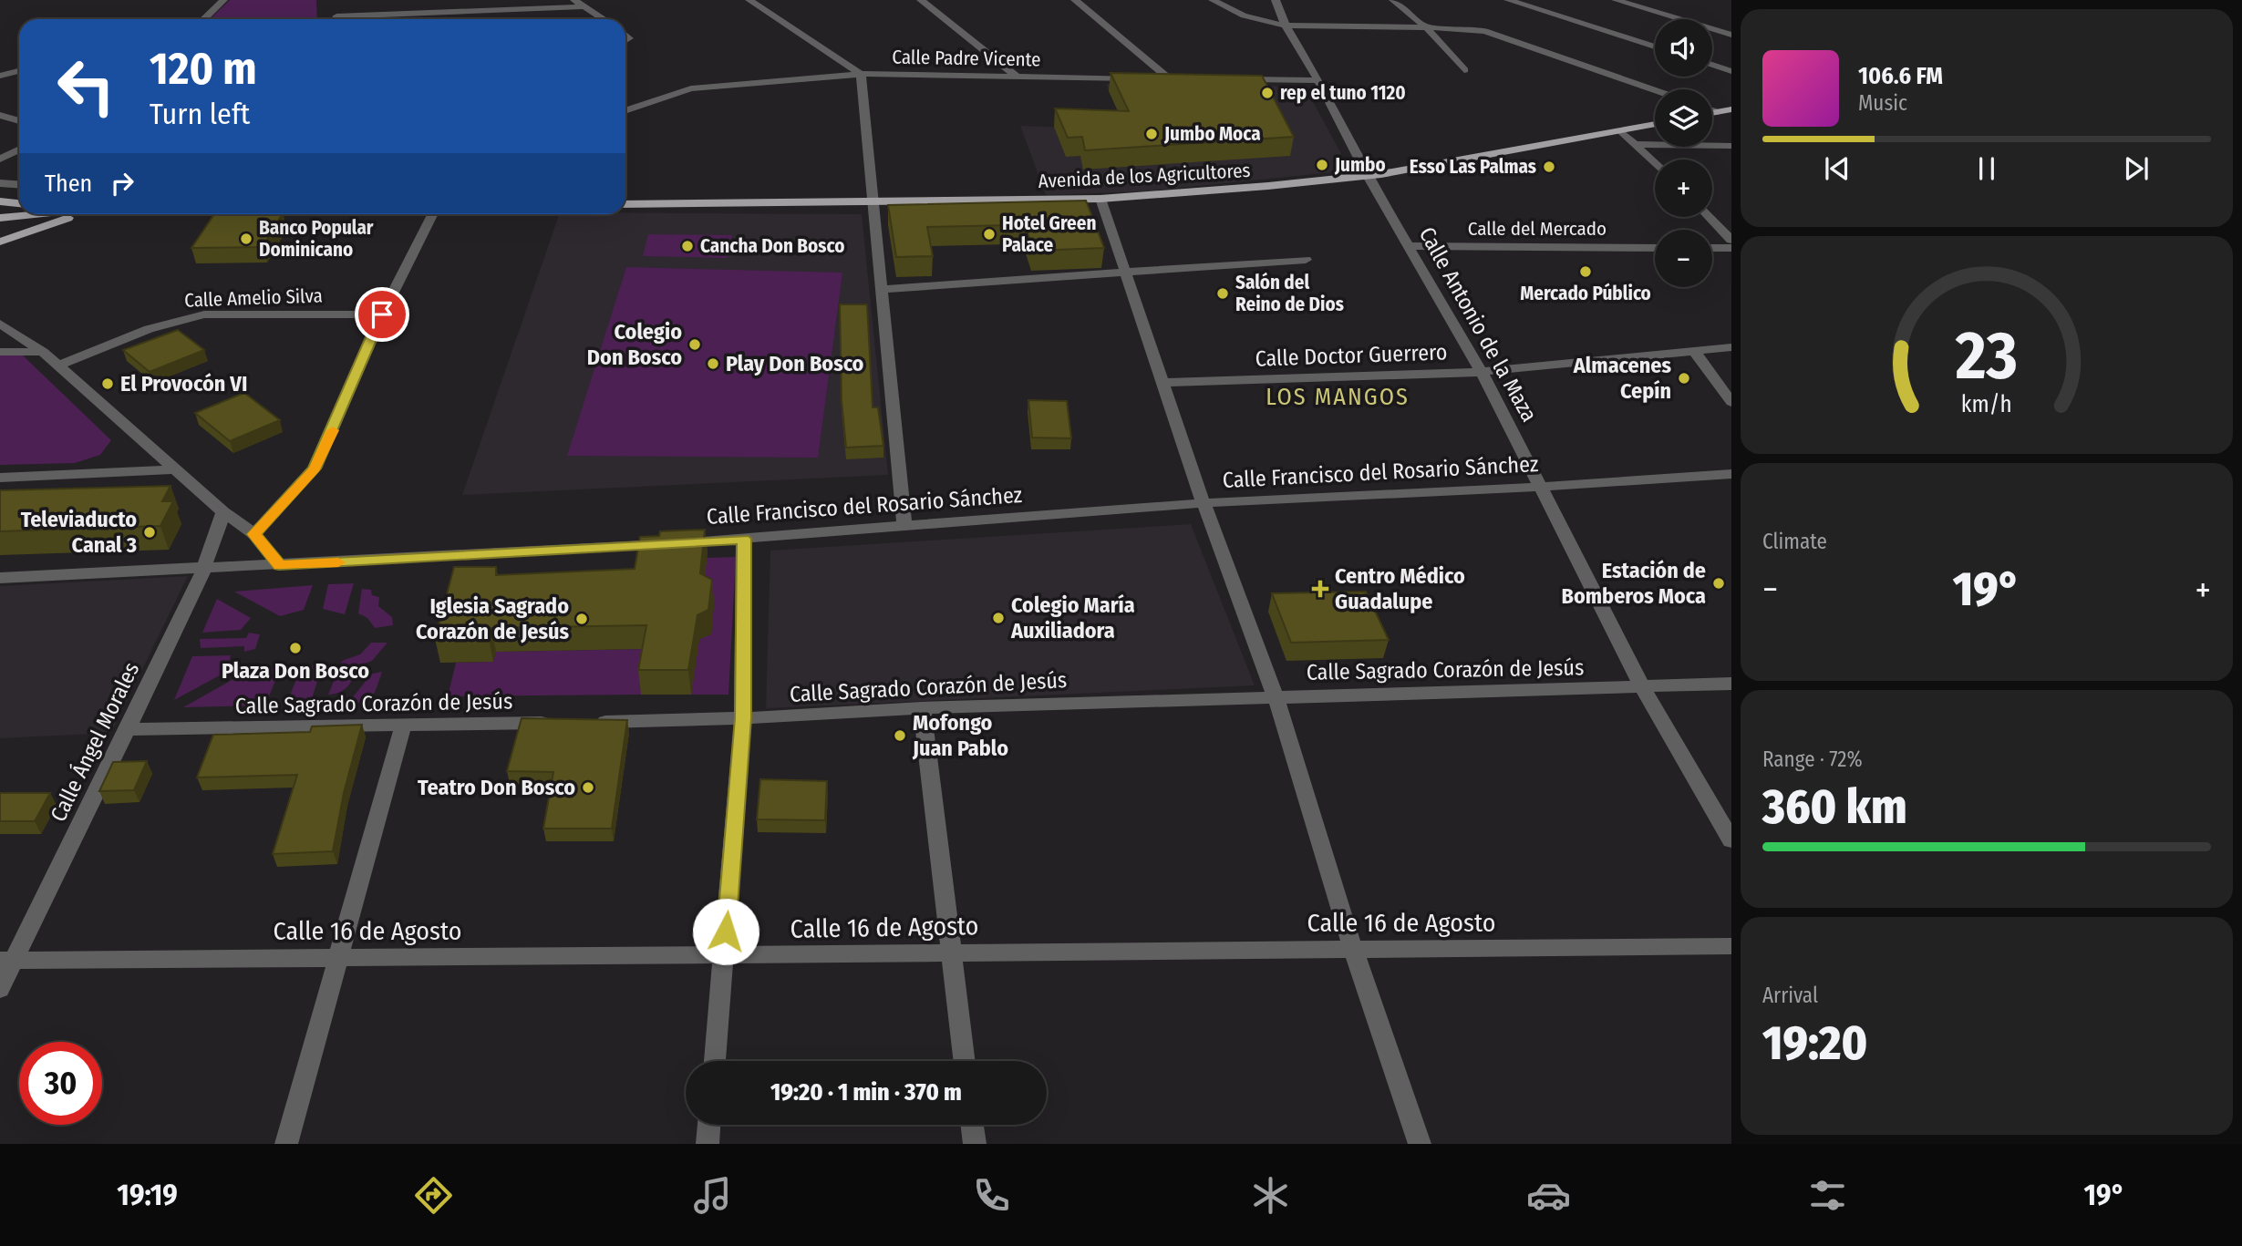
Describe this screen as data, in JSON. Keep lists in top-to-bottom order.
{
  "streets": {
    "main road": ["Avenida de los Agricultores"],
    "street": [
      "Calle Padre Vicente",
      "Calle del Mercado",
      "Calle Amelio Silva",
      "Calle Antonio de la Maza",
      "Calle Doctor Guerrero",
      "Calle Francisco del Rosario Sánchez",
      "Calle Sagrado Corazón de Jesús",
      "Calle Ángel Morales",
      "Calle 16 de Agosto"
    ]
  },
  "crossings": [
    ["Avenida de los Agricultores", "Calle Antonio de la Maza"],
    ["Calle del Mercado", "Calle Antonio de la Maza"],
    ["Calle Antonio de la Maza", "Calle Doctor Guerrero"],
    ["Calle Antonio de la Maza", "Calle Francisco del Rosario Sánchez"],
    ["Calle Antonio de la Maza", "Calle Sagrado Corazón de Jesús"],
    ["Calle Francisco del Rosario Sánchez", "Calle Ángel Morales"],
    ["Calle Sagrado Corazón de Jesús", "Calle Ángel Morales"],
    ["Calle Ángel Morales", "Calle 16 de Agosto"]
  ],
  "districts": ["LOS MANGOS"],
  "places": {
    "other": [
      "rep el tuno 1120",
      "Jumbo Moca",
      "Jumbo",
      "Esso Las Palmas",
      "Hotel Green Palace",
      "Banco Popular Dominicano",
      "Cancha Don Bosco",
      "Mercado Público",
      "Salón del Reino de Dios",
      "Colegio Don Bosco",
      "Play Don Bosco",
      "Almacenes Cepín",
      "El Provocón VI",
      "Televiaducto Canal 3",
      "Estación de Bomberos Moca",
      "Colegio María Auxiliadora",
      "Iglesia Sagrado Corazón de Jesús",
      "Plaza Don Bosco",
      "Mofongo Juan Pablo",
      "Teatro Don Bosco"
    ],
    "health": ["Centro Médico Guadalupe"]
  },
  "page": {
    "map_buttons": ["+", "−"],
    "turn": ["120 m", "Turn left"],
    "song": ["106.6 FM", "Music"],
    "then": "Then",
    "tile": [
      "Climate",
      ["Range · 72%", "360 km"],
      ["Arrival", "19:20"]
    ],
    "heat": ["−", "19°", "+"],
    "limit": "30",
    "trip": "19:20 · 1 min · 370 m",
    "tabs": ["19:19", "19°"],
    "gauge": ["23", "km/h"]
  }
}
